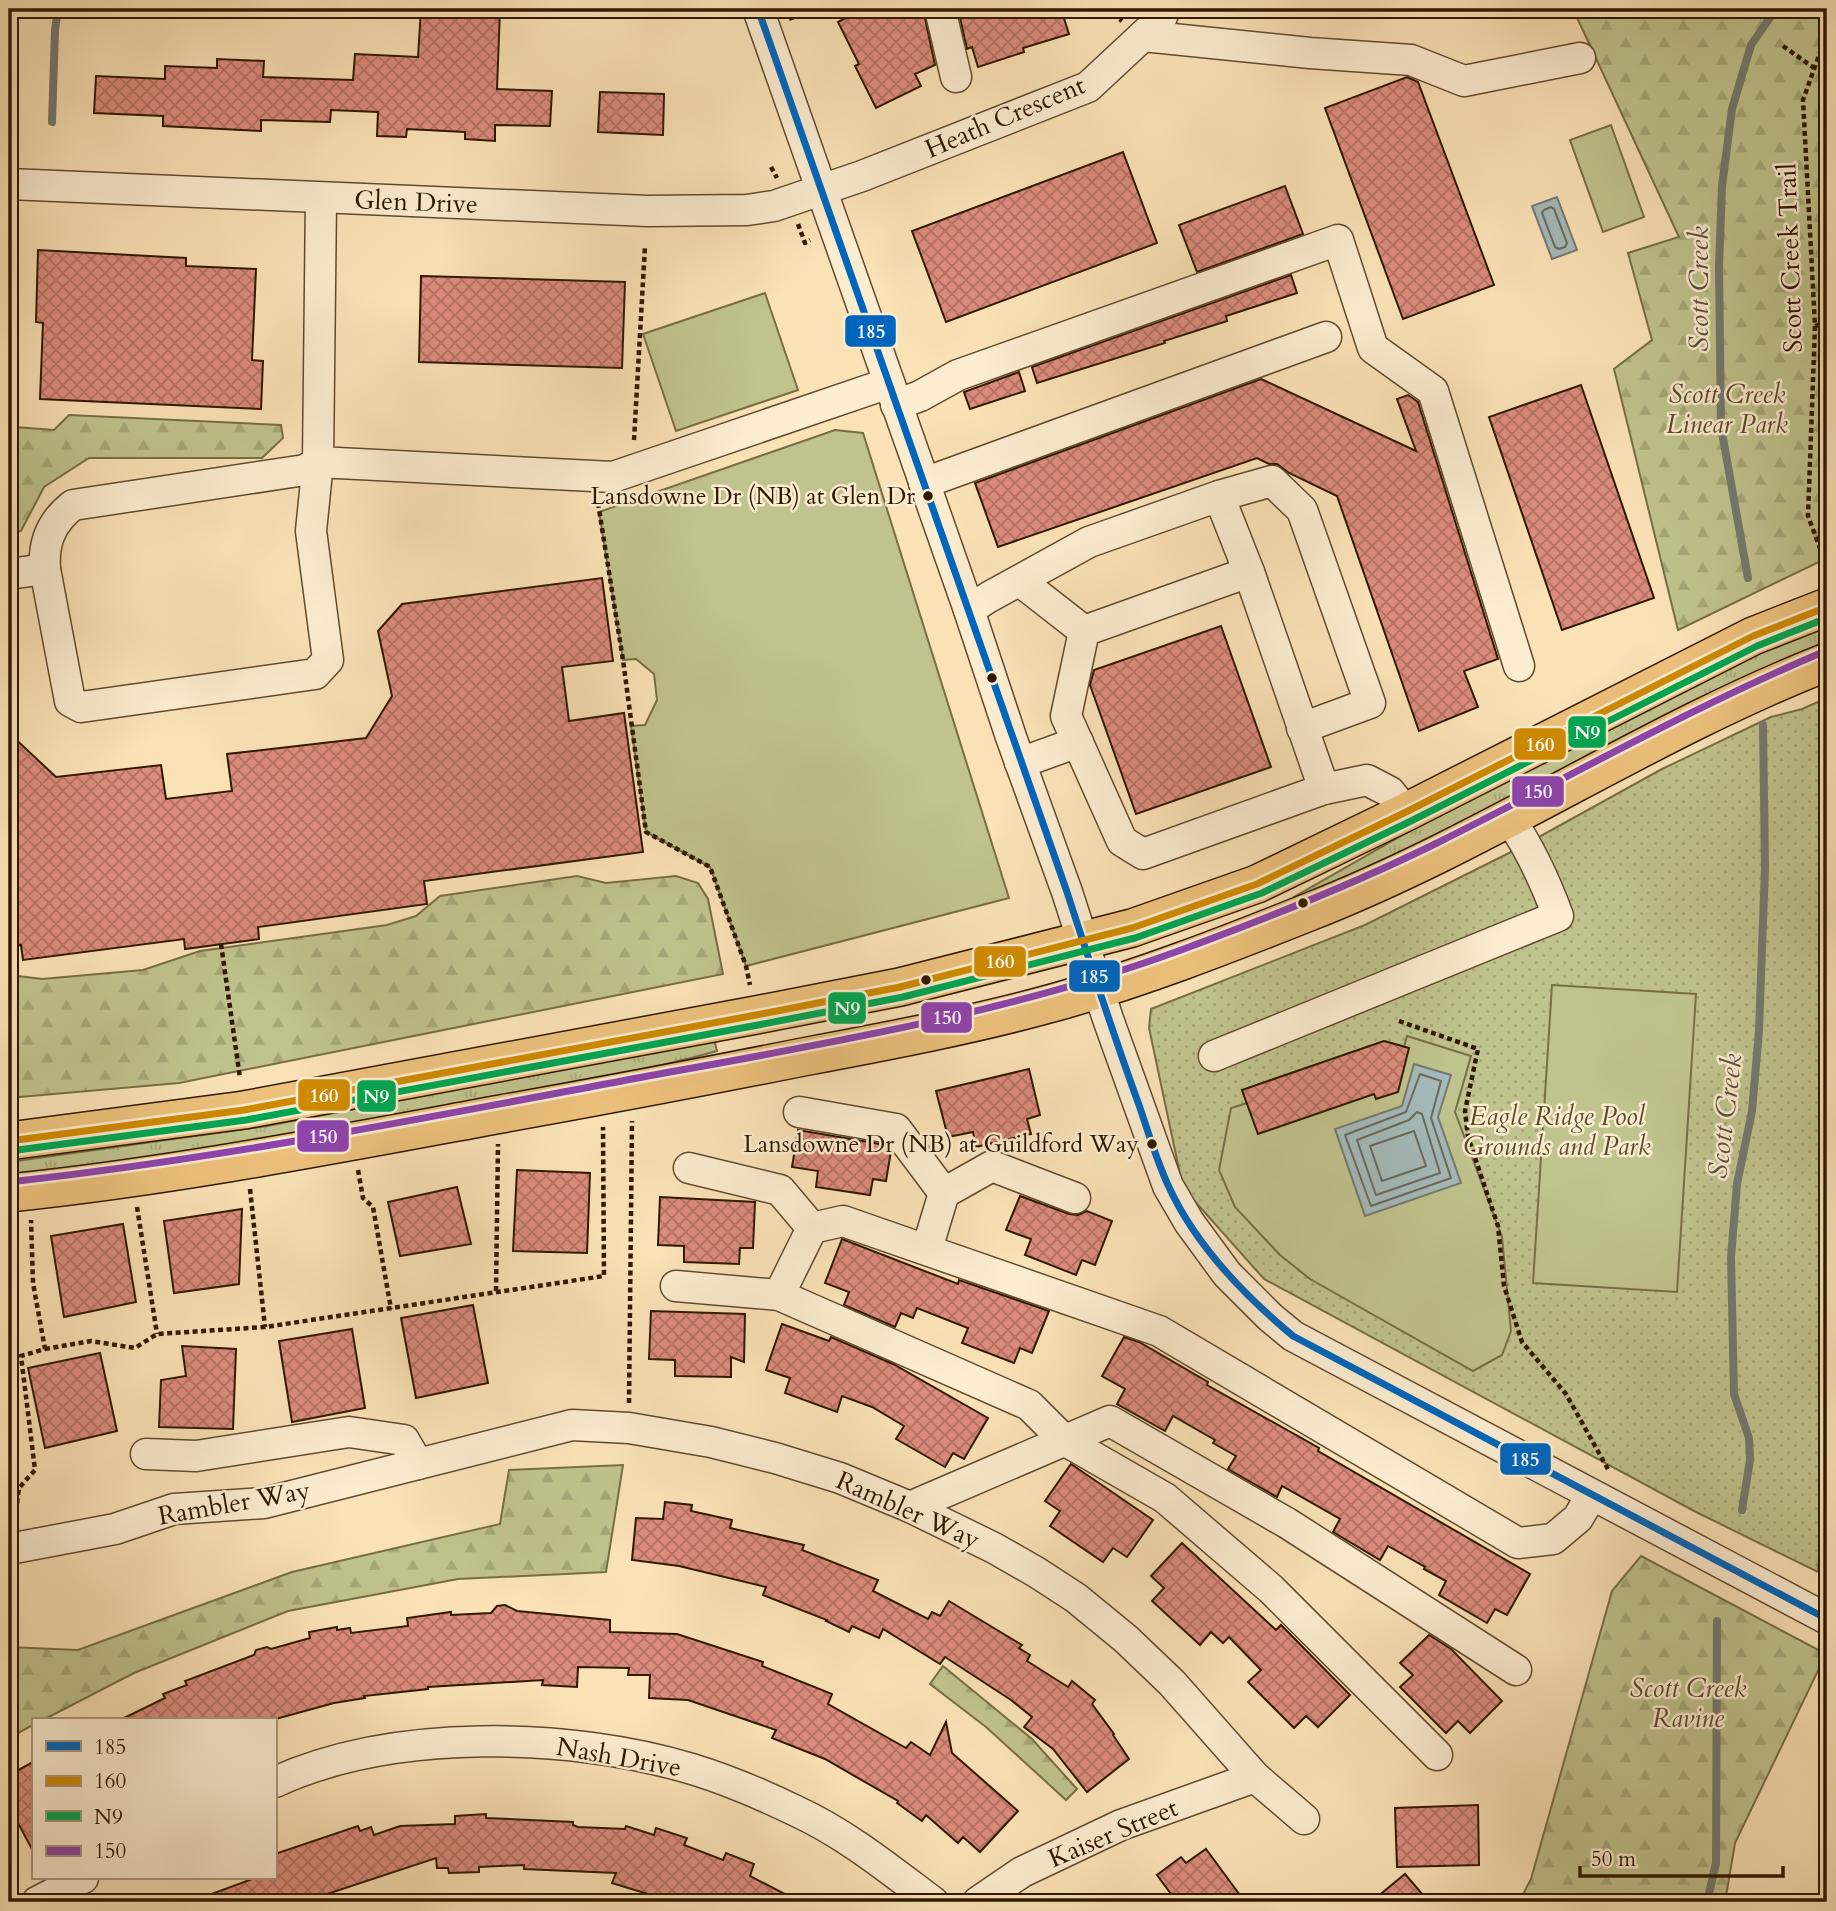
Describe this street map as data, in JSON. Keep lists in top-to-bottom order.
{
  "streets": {
    "street": [
      "Heath Crescent",
      "Glen Drive",
      "Rambler Way",
      "Nash Drive",
      "Kaiser Street"
    ],
    "path": ["Scott Creek Trail"]
  },
  "crossings": [
    ["Heath Crescent", "Glen Drive"],
    ["Rambler Way", "Kaiser Street"]
  ],
  "water": ["Scott Creek"],
  "parks": ["Scott Creek Linear Park", "Eagle Ridge Pool Grounds and Park", "Scott Creek Ravine"],
  "places": ["Lansdowne Dr (NB) at Glen Dr", "Lansdowne Dr (NB) at Guildford Way"],
  "lines": [
    "transit line 185",
    "transit line 160",
    "transit line N9",
    "transit line 150"
  ],
  "legend": [
    "185",
    "160",
    "N9",
    "150"
  ],
  "scale_bar": "50 m"
}
